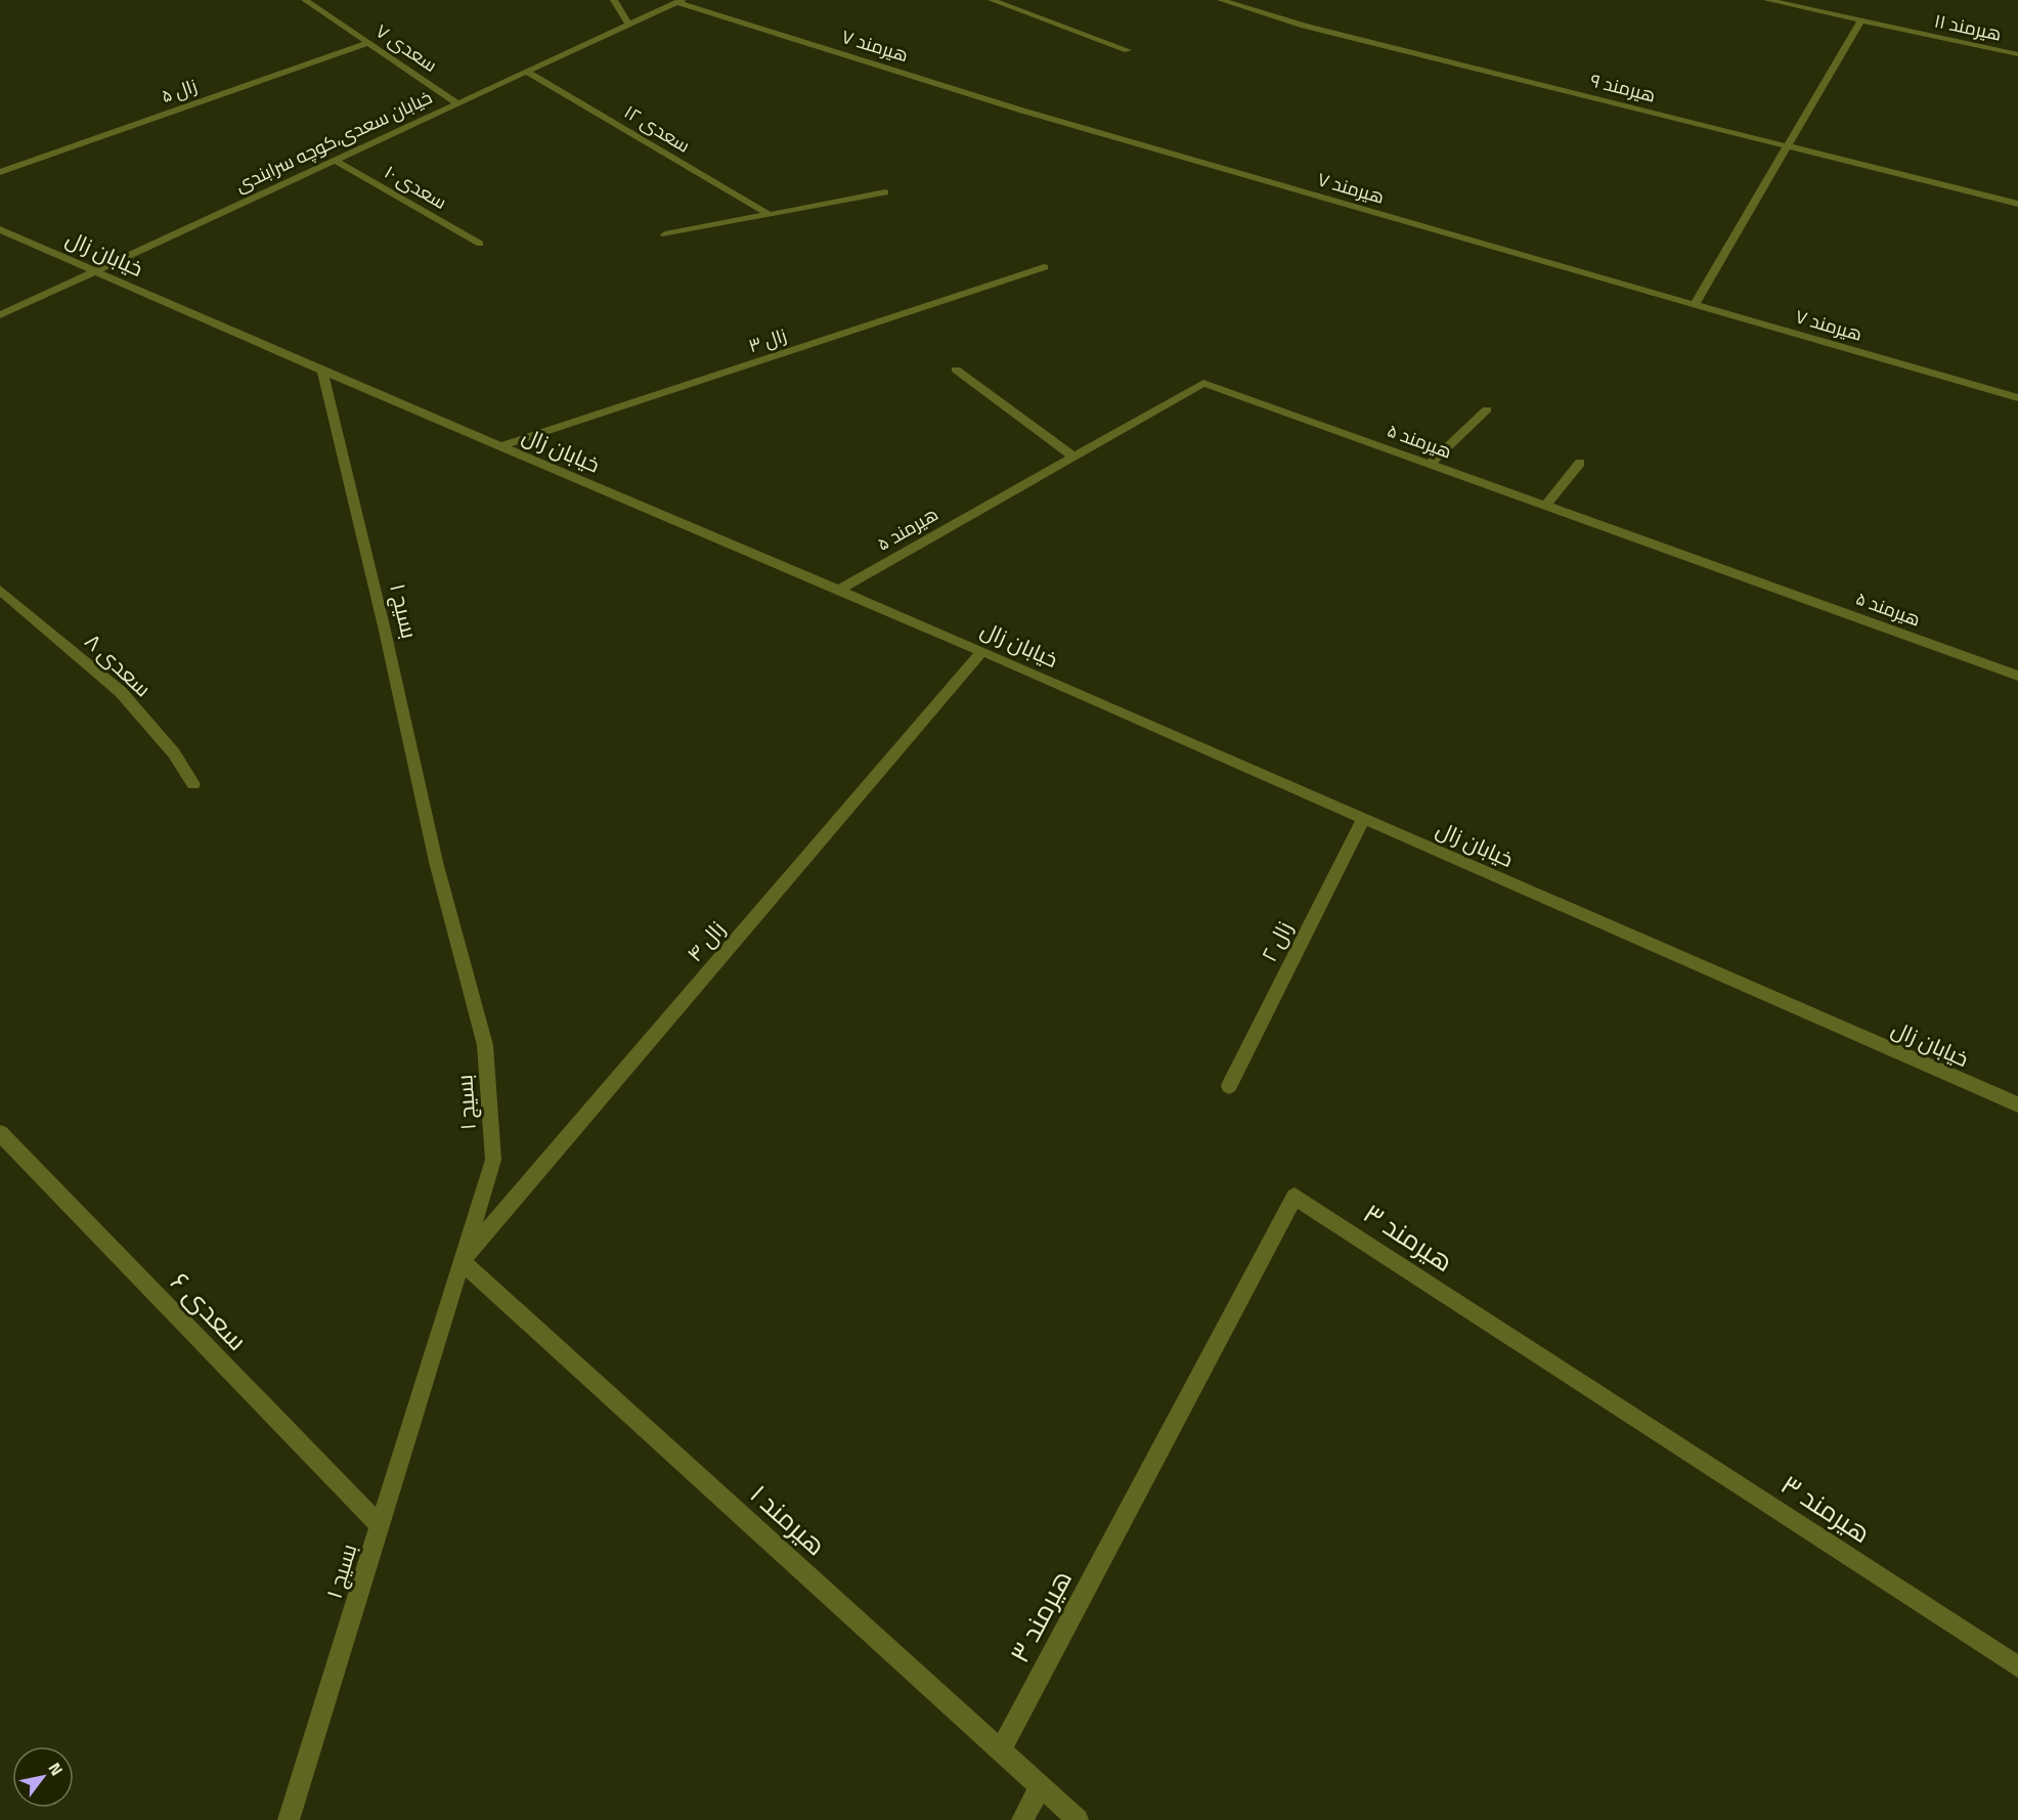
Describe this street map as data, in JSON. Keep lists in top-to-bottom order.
{
  "streets": {
    "street": [
      "هیرمند ۱۱",
      "هیرمند ٧",
      "سعدی ۷",
      "هیرمند ٩",
      "زال ۵",
      "سعدی ۱۲",
      "خیابان سعدی،کوچه سرابندی",
      "سعدی ۱۰",
      "خیابان زال",
      "زال ۳",
      "هیرمند ۵",
      "بسیج ۱",
      "سعدی ۸",
      "زال ۴",
      "زال ۲",
      "هیرمند ۳",
      "سعدی ۶",
      "هیرمند ۱"
    ]
  },
  "crossings": [
    ["هیرمند ٧", "خیابان سعدی،کوچه سرابندی"],
    ["سعدی ۷", "زال ۵"],
    ["سعدی ۷", "خیابان سعدی،کوچه سرابندی"],
    ["سعدی ۱۲", "خیابان سعدی،کوچه سرابندی"],
    ["خیابان سعدی،کوچه سرابندی", "سعدی ۱۰"],
    ["خیابان سعدی،کوچه سرابندی", "خیابان زال"],
    ["خیابان زال", "زال ۳"],
    ["خیابان زال", "هیرمند ۵"],
    ["خیابان زال", "بسیج ۱"],
    ["خیابان زال", "زال ۴"],
    ["خیابان زال", "زال ۲"],
    ["بسیج ۱", "زال ۴"],
    ["بسیج ۱", "سعدی ۶"],
    ["بسیج ۱", "هیرمند ۱"],
    ["زال ۴", "هیرمند ۱"],
    ["هیرمند ۳", "هیرمند ۱"]
  ],
  "north": "top right"
}
